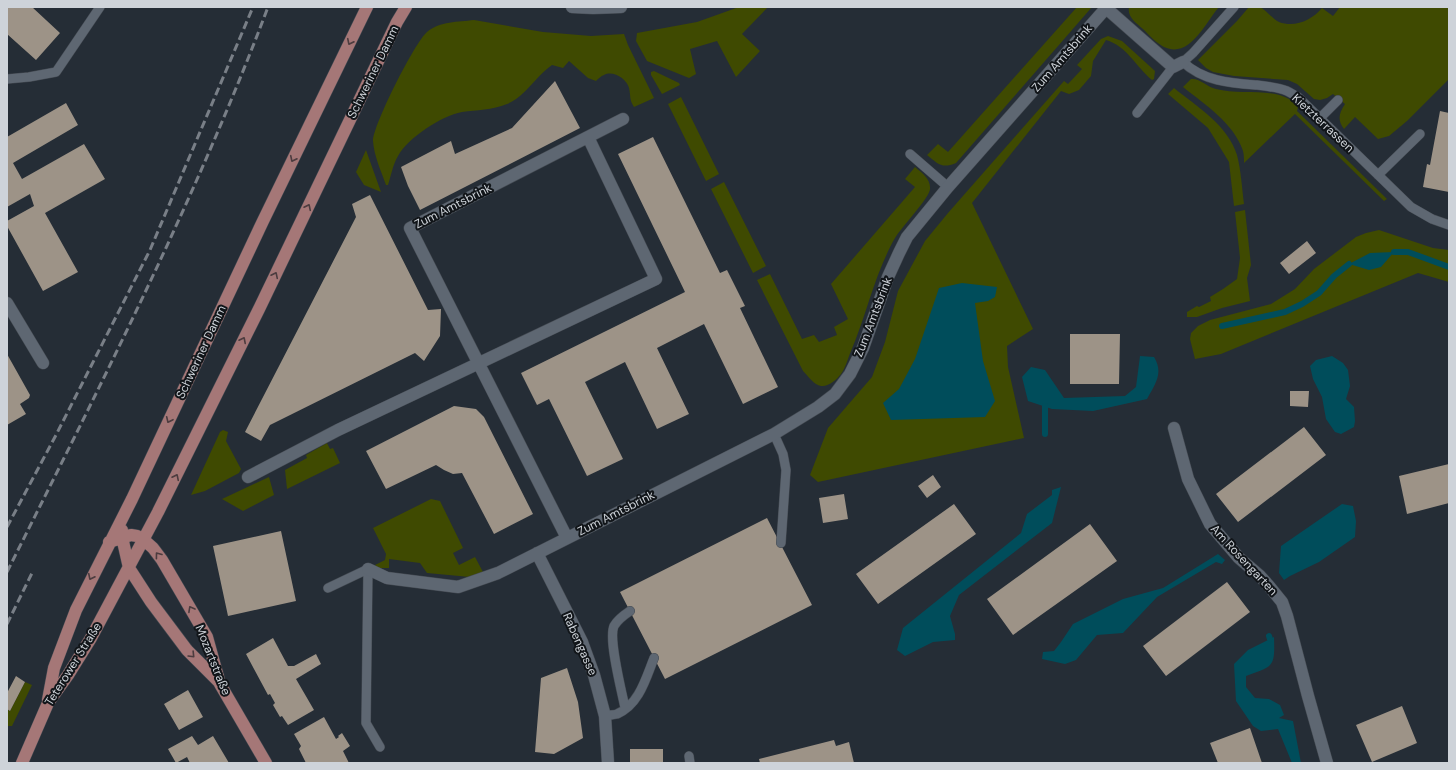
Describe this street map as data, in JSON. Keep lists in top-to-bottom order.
{
  "streets": {
    "main road": ["Schweriner Damm", "Mozartstraße", "Teterower Straße"],
    "street": [
      "Zum Amtsbrink",
      "Kietzterrassen",
      "Am Rosengarten",
      "Rabengasse"
    ]
  },
  "crossings": [
    ["Zum Amtsbrink", "Kietzterrassen"],
    ["Zum Amtsbrink", "Rabengasse"],
    ["Schweriner Damm", "Mozartstraße"],
    ["Schweriner Damm", "Teterower Straße"]
  ]
}
